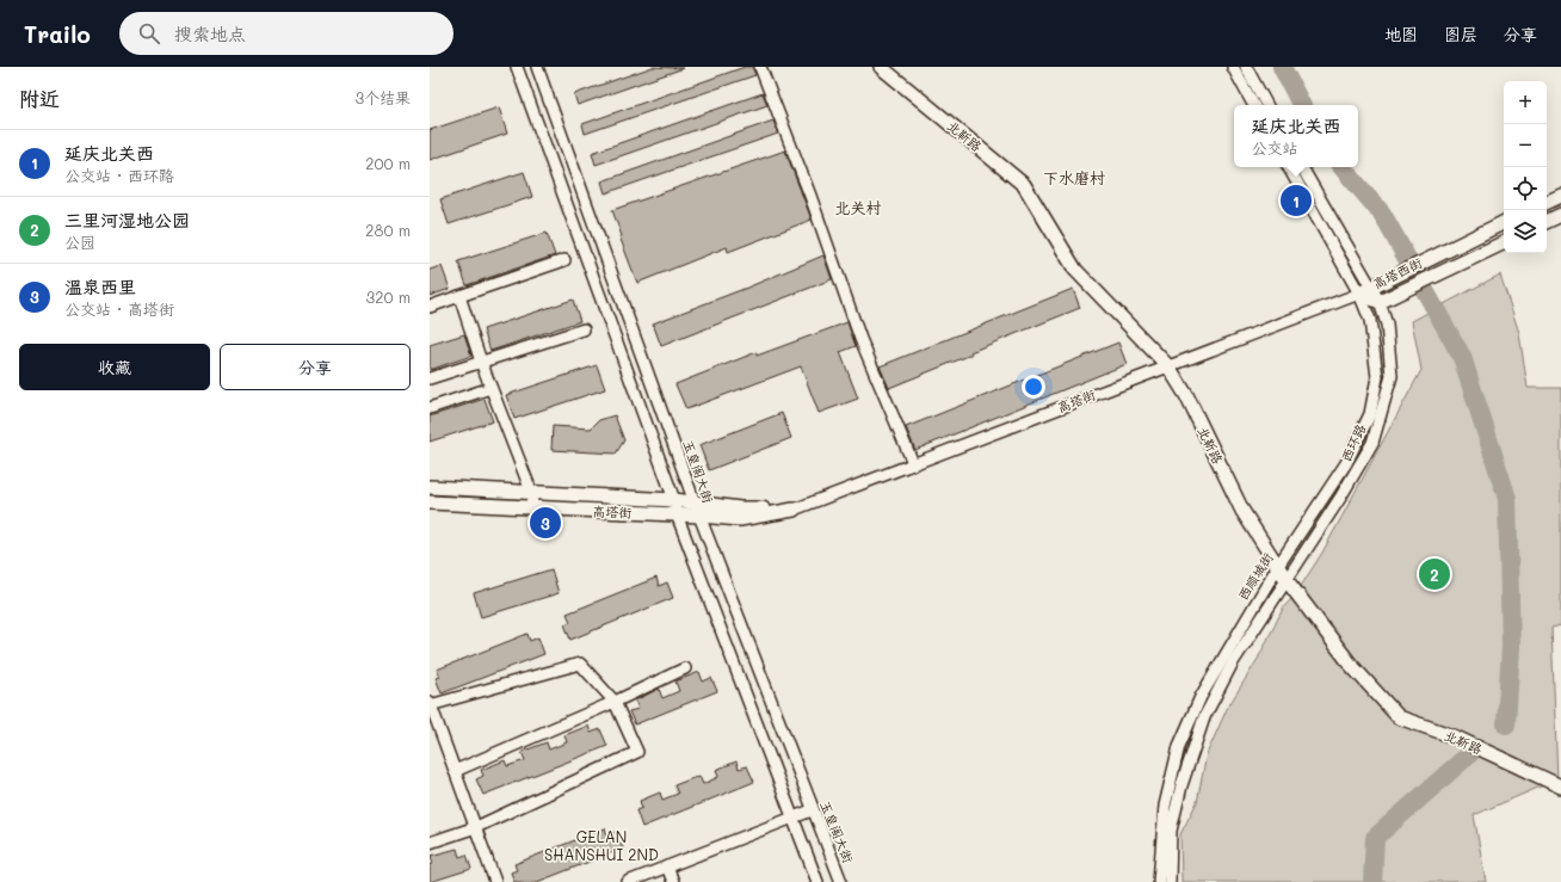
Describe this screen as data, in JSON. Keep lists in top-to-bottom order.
{
  "streets": {
    "main road": ["北靳路", "高塔西街", "高塔街"],
    "street": ["西环路", "玉皇阁大街", "西顺城街"]
  },
  "crossings": [
    ["北靳路", "高塔街"],
    ["北靳路", "西环路"],
    ["北靳路", "西顺城街"],
    ["高塔西街", "高塔街"],
    ["高塔西街", "西环路"],
    ["高塔西街", "西顺城街"],
    ["高塔街", "玉皇阁大街"],
    ["高塔街", "西顺城街"],
    ["西环路", "西顺城街"]
  ],
  "districts": ["下水磨村", "北关村", "GELAN SHANSHUI 2ND"],
  "page": {
    "header": "Trailo",
    "search": "搜索地点",
    "nav": ["地图", "图层", "分享"],
    "heading": ["附近", "3个结果"],
    "map_buttons": ["+", "−"],
    "popup": ["延庆北关西", "公交站"],
    "list": [
      {
        "mark": "1",
        "name": "延庆北关西",
        "note": "公交站 · 西环路",
        "value": "200 m"
      },
      {
        "mark": "2",
        "name": "三里河湿地公园",
        "note": "公园",
        "value": "280 m"
      },
      {
        "mark": "3",
        "name": "温泉西里",
        "note": "公交站 · 高塔街",
        "value": "320 m"
      }
    ],
    "pins": ["1", "3", "2"],
    "buttons": ["收藏", "分享"]
  }
}
